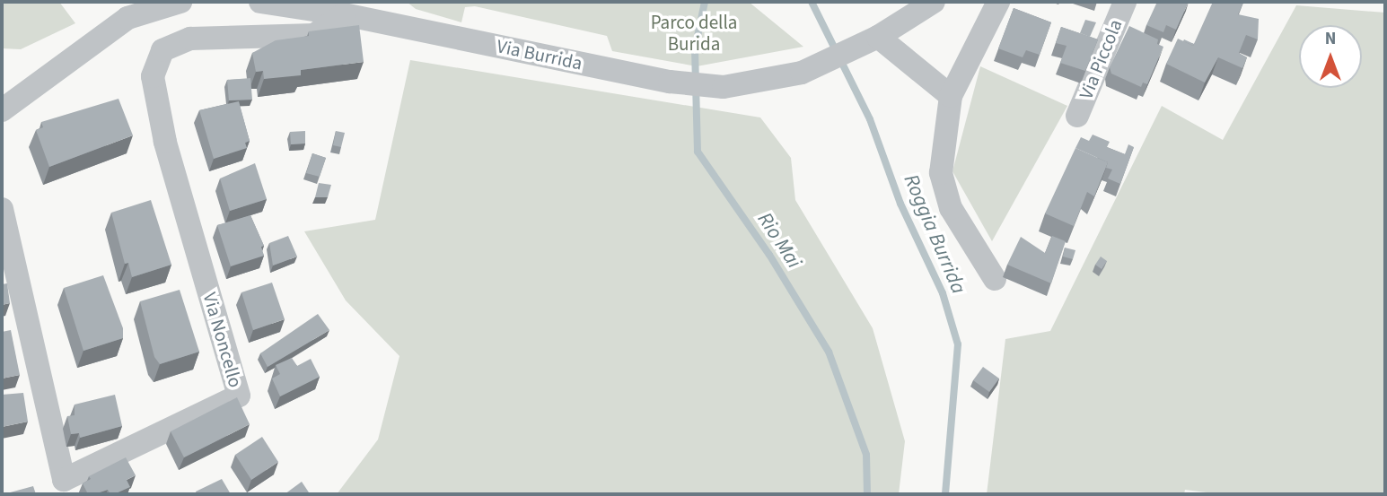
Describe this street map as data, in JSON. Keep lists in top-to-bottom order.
{
  "streets": {
    "street": ["Via Burrida", "Via Piccola", "Via Noncello"]
  },
  "crossings": [
    ["Via Burrida", "Via Noncello"]
  ],
  "water": ["Roggia Burrida", "Rio Mai"],
  "parks": ["Parco della Burida"],
  "north": "top"
}
